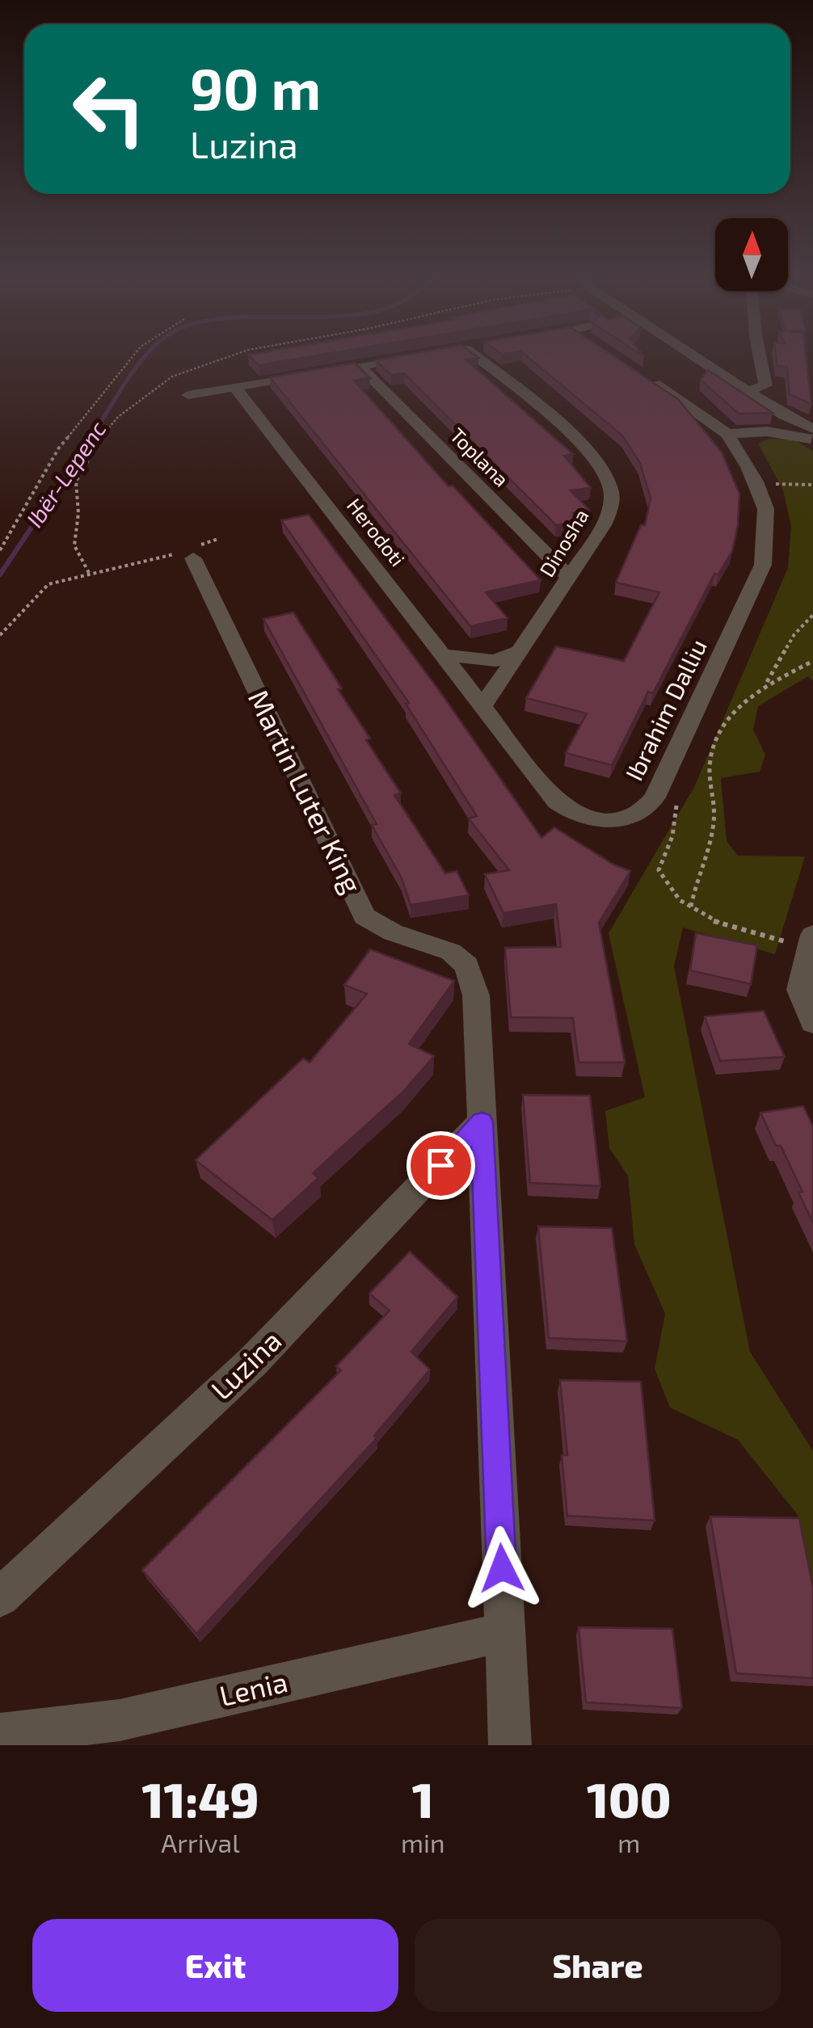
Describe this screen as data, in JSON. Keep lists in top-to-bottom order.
{
  "streets": {
    "street": [
      "Toplana",
      "Herodoti",
      "Dinosha",
      "Ibrahim Dalliu",
      "Martin Luter King",
      "Luzina",
      "Lenia"
    ]
  },
  "crossings": [
    ["Toplana", "Dinosha"],
    ["Herodoti", "Dinosha"],
    ["Herodoti", "Ibrahim Dalliu"],
    ["Dinosha", "Ibrahim Dalliu"],
    ["Martin Luter King", "Luzina"],
    ["Martin Luter King", "Lenia"]
  ],
  "water": ["Ibër-Lepenc"],
  "north": "top",
  "page": {
    "turn": ["90 m", "Luzina"],
    "eta": [
      "11:49",
      "Arrival",
      "1",
      "min",
      "100",
      "m"
    ],
    "buttons": ["Exit", "Share"]
  }
}
